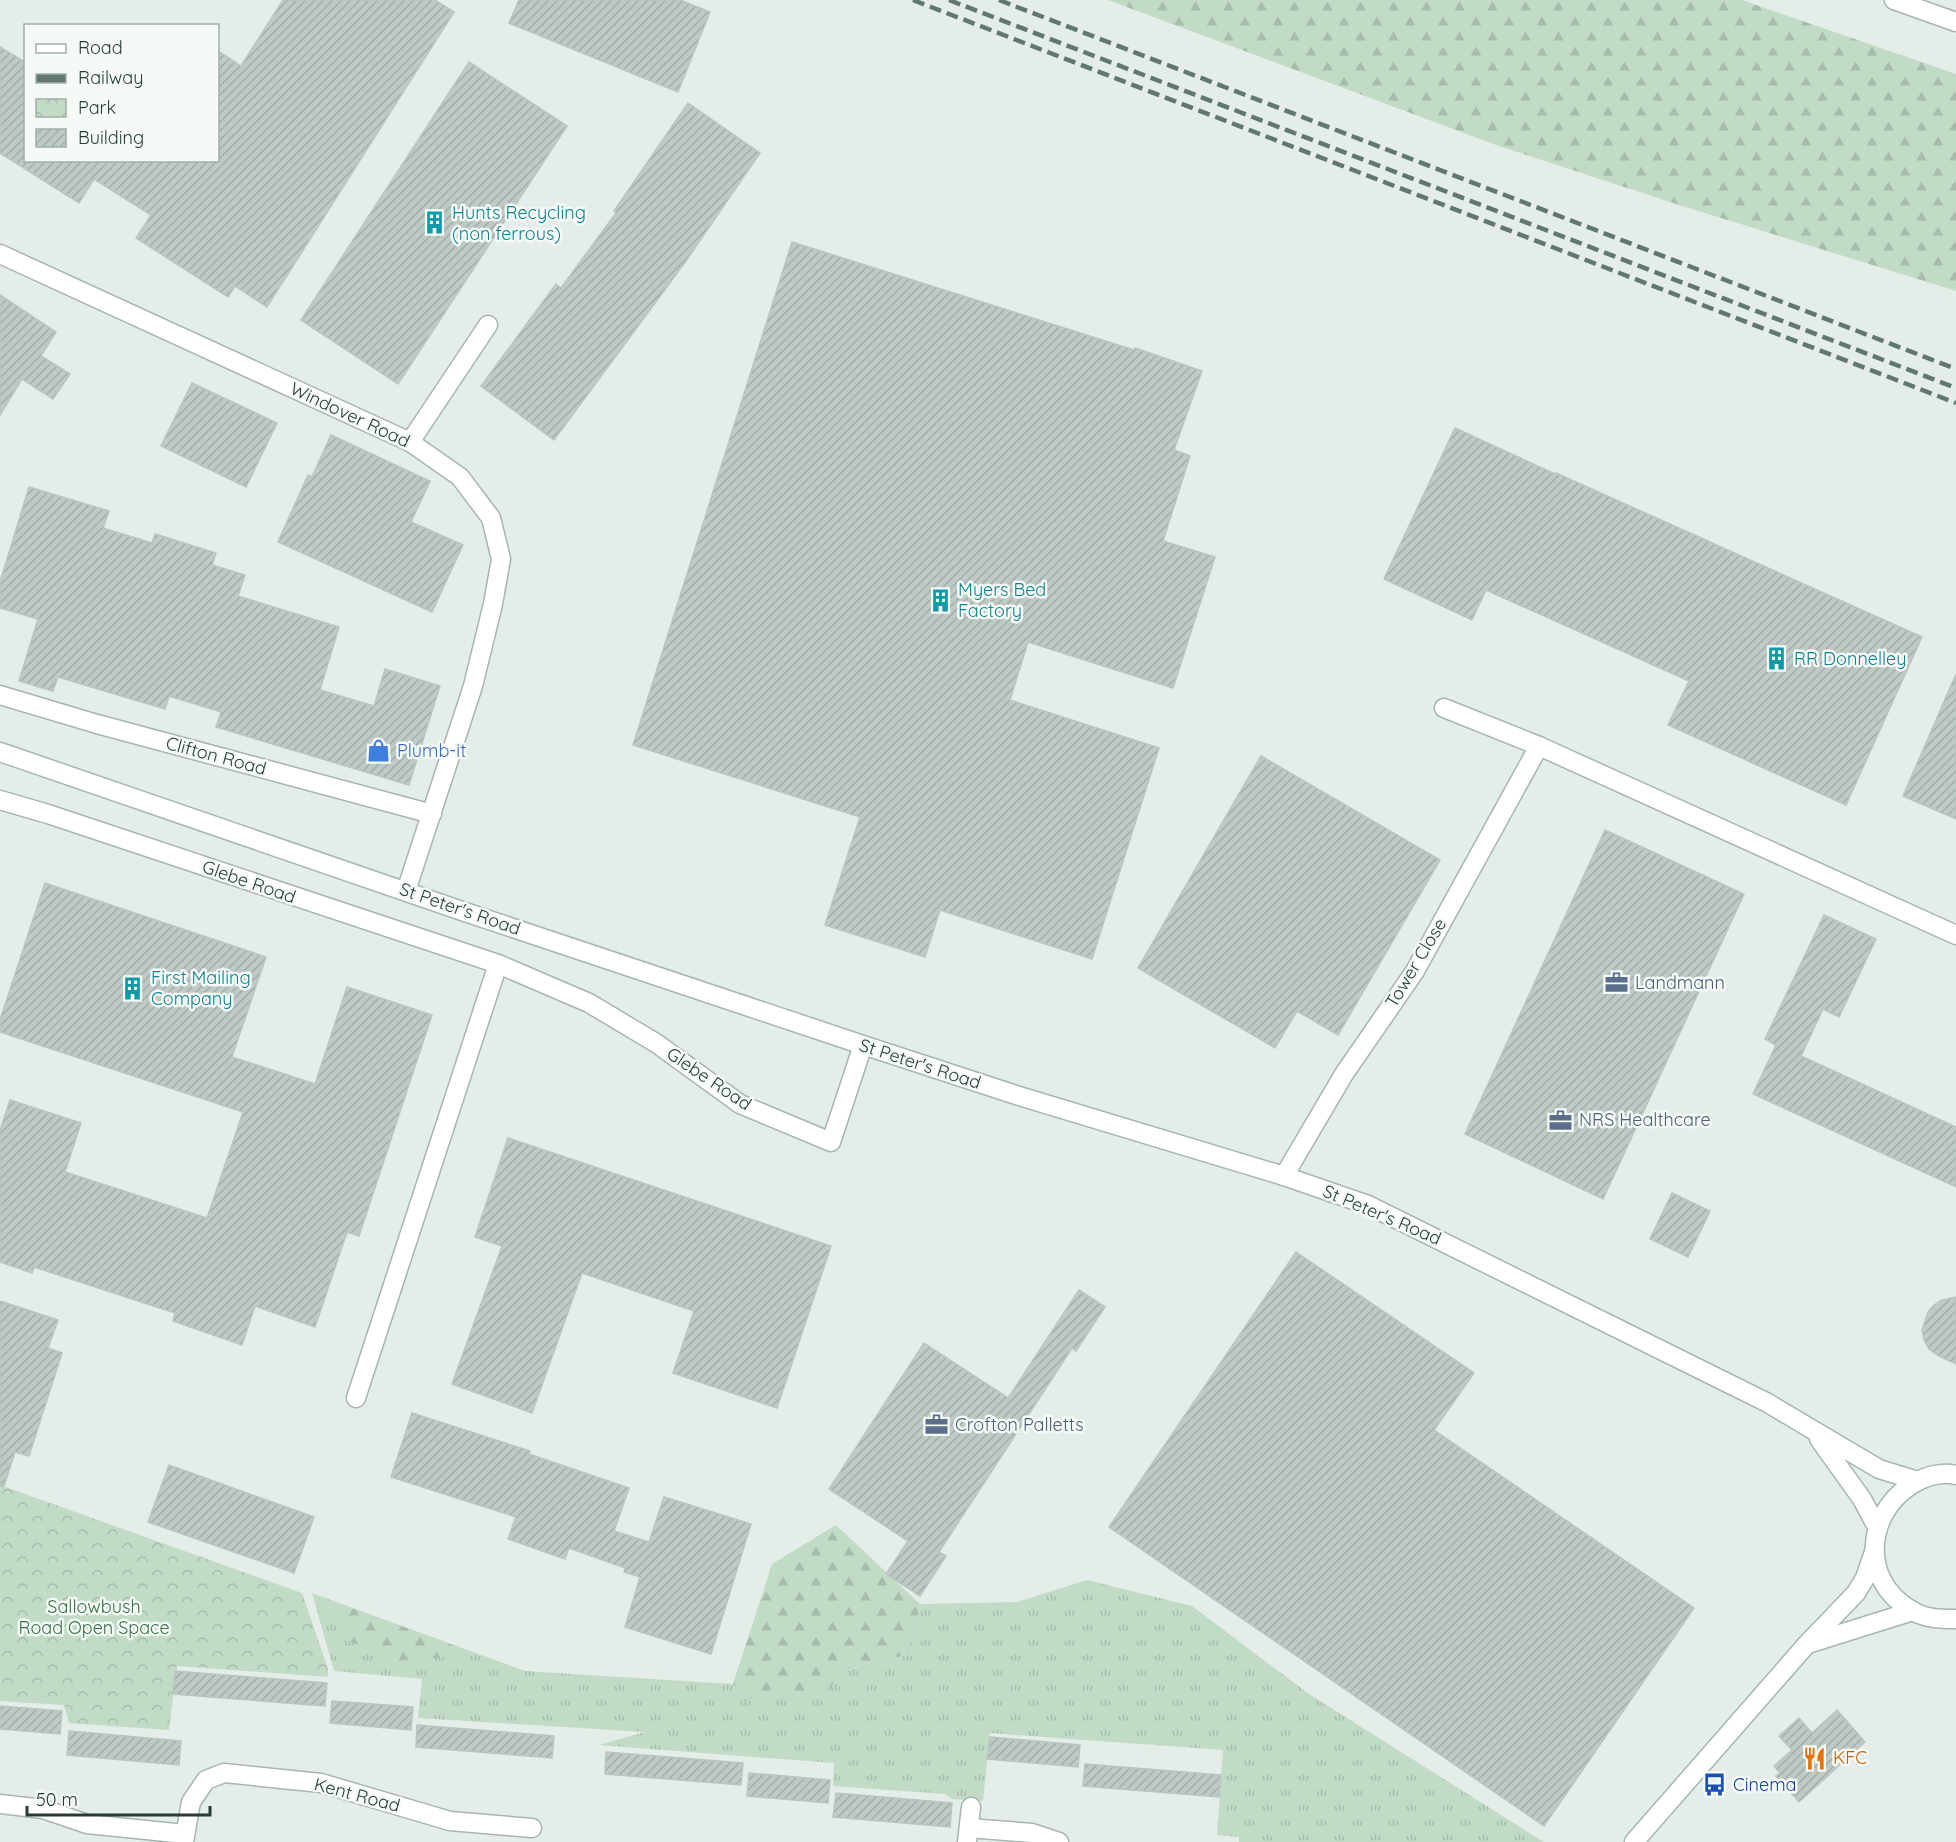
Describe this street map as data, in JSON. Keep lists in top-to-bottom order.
{
  "streets": {
    "street": [
      "Windover Road",
      "Clifton Road",
      "Glebe Road",
      "St Peter's Road",
      "Tower Close",
      "Kent Road"
    ]
  },
  "crossings": [
    ["Windover Road", "Clifton Road"],
    ["Windover Road", "St Peter's Road"],
    ["Glebe Road", "St Peter's Road"],
    ["St Peter's Road", "Tower Close"]
  ],
  "parks": ["Sallowbush Road Open Space"],
  "places": {
    "building": [
      "Hunts Recycling (non ferrous)",
      "Myers Bed Factory",
      "RR Donnelley",
      "First Mailing Company"
    ],
    "shop": ["Plumb-it"],
    "office": ["Landmann", "NRS Healthcare", "Crofton Palletts"],
    "restaurant": ["KFC"],
    "bus stop": ["Cinema"]
  },
  "legend": [
    "Road",
    "Railway",
    "Park",
    "Building"
  ],
  "scale_bar": "50 m"
}
